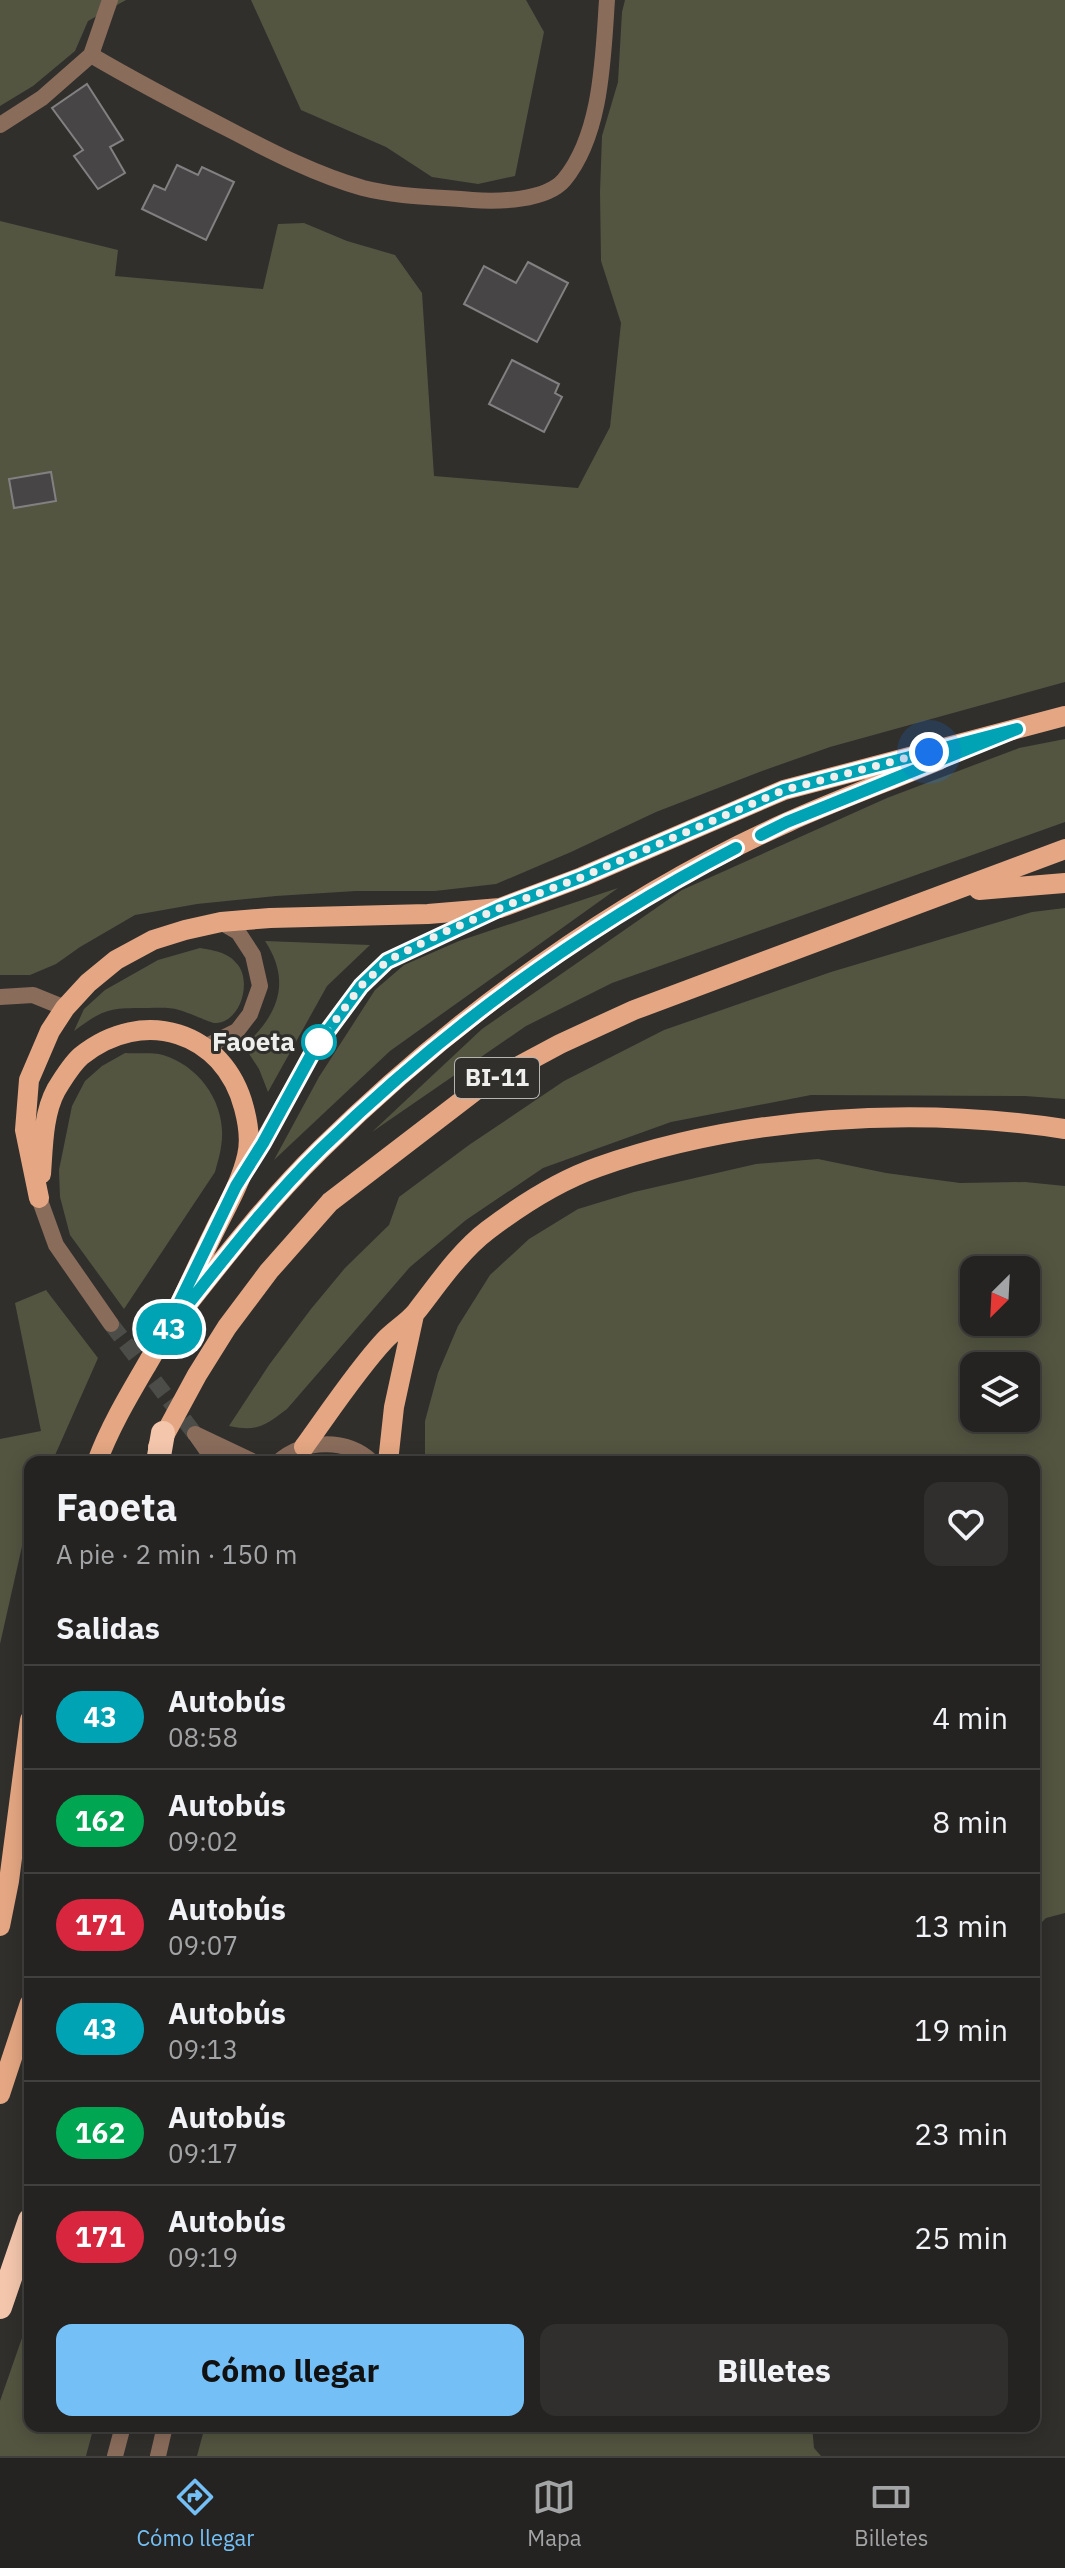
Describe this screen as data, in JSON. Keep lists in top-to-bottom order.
{
  "streets": {
    "main road": ["BI-11"]
  },
  "places": ["Faoeta"],
  "lines": ["bus line 43"],
  "north": "bottom left",
  "page": {
    "on_map": "43",
    "heading": [
      ["Faoeta", "A pie · 2 min · 150 m"],
      "Salidas"
    ],
    "list": [
      {
        "mark": "43",
        "name": "Autobús",
        "note": "08:58",
        "value": "4 min"
      },
      {
        "mark": "162",
        "name": "Autobús",
        "note": "09:02",
        "value": "8 min"
      },
      {
        "mark": "171",
        "name": "Autobús",
        "note": "09:07",
        "value": "13 min"
      },
      {
        "mark": "43",
        "name": "Autobús",
        "note": "09:13",
        "value": "19 min"
      },
      {
        "mark": "162",
        "name": "Autobús",
        "note": "09:17",
        "value": "23 min"
      },
      {
        "mark": "171",
        "name": "Autobús",
        "note": "09:19",
        "value": "25 min"
      }
    ],
    "buttons": ["Cómo llegar", "Billetes"],
    "tabs": ["Cómo llegar", "Mapa", "Billetes"]
  }
}
